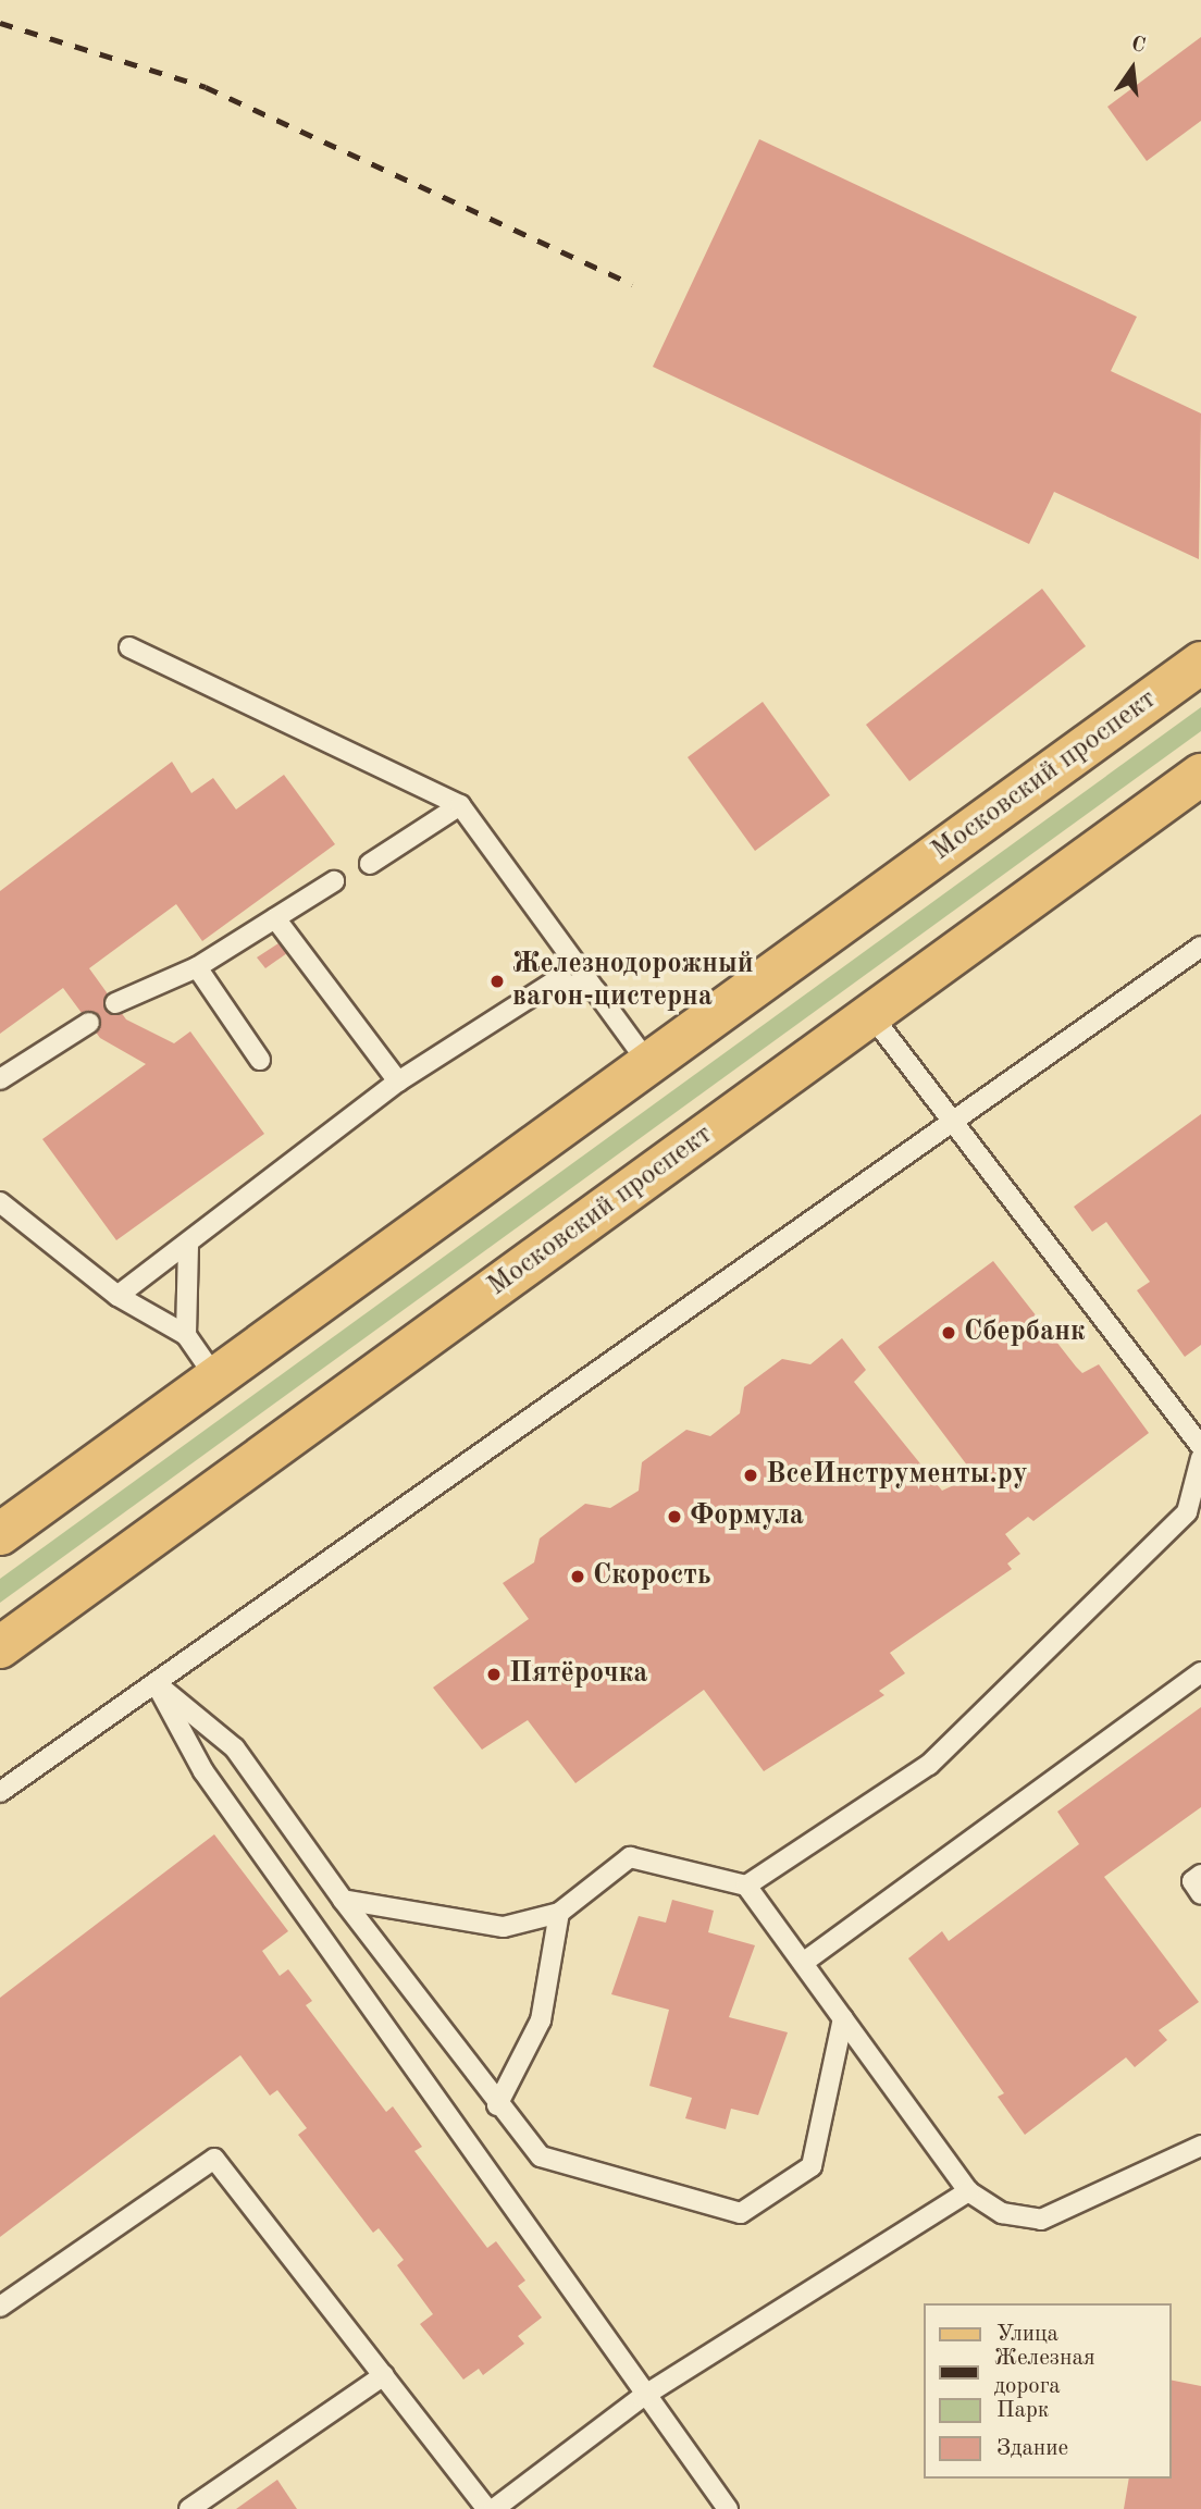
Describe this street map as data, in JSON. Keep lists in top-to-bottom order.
{
  "streets": {
    "main road": ["Московский проспект"]
  },
  "places": [
    "Железнодорожный вагон-цистерна",
    "Сбербанк",
    "ВсеИнструменты.ру",
    "Формула",
    "Скорость",
    "Пятёрочка"
  ],
  "legend": [
    "Улица",
    "Железная дорога",
    "Парк",
    "Здание"
  ],
  "north": "top"
}
